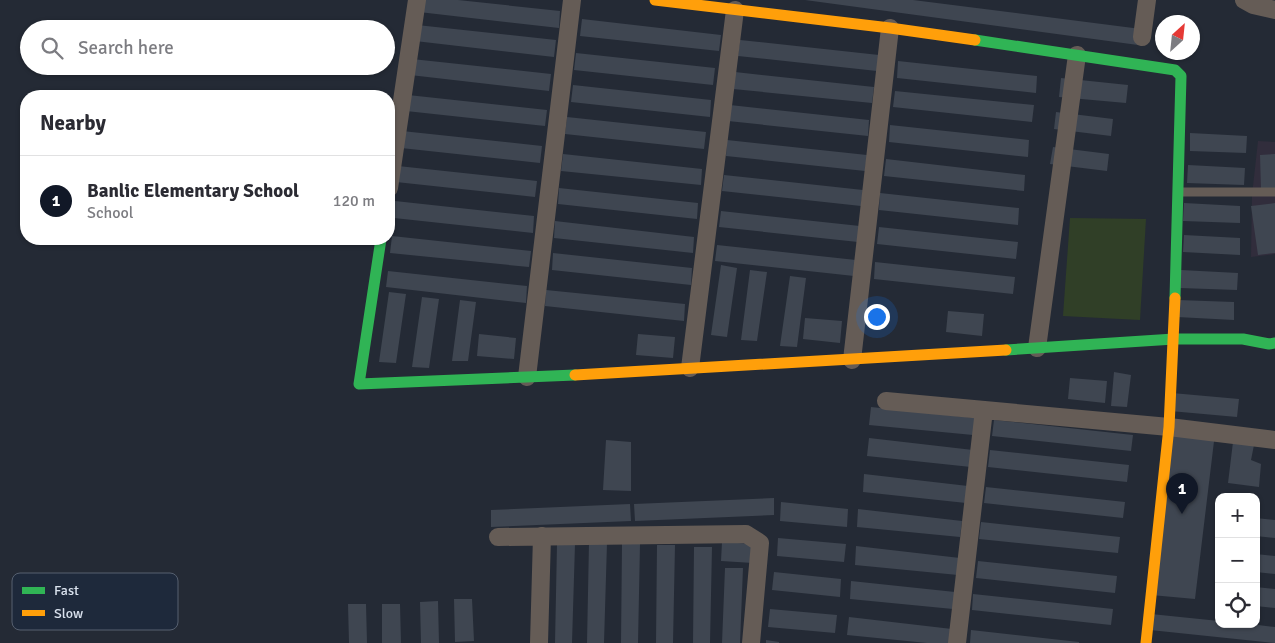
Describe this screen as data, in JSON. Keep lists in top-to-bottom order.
{
  "legend": ["Fast", "Slow"],
  "north": "top right",
  "page": {
    "search": "Search here",
    "heading": "Nearby",
    "list": [
      {
        "mark": "1",
        "name": "Banlic Elementary School",
        "note": "School",
        "value": "120 m"
      }
    ],
    "pins": "1",
    "map_buttons": ["+", "−"]
  }
}
